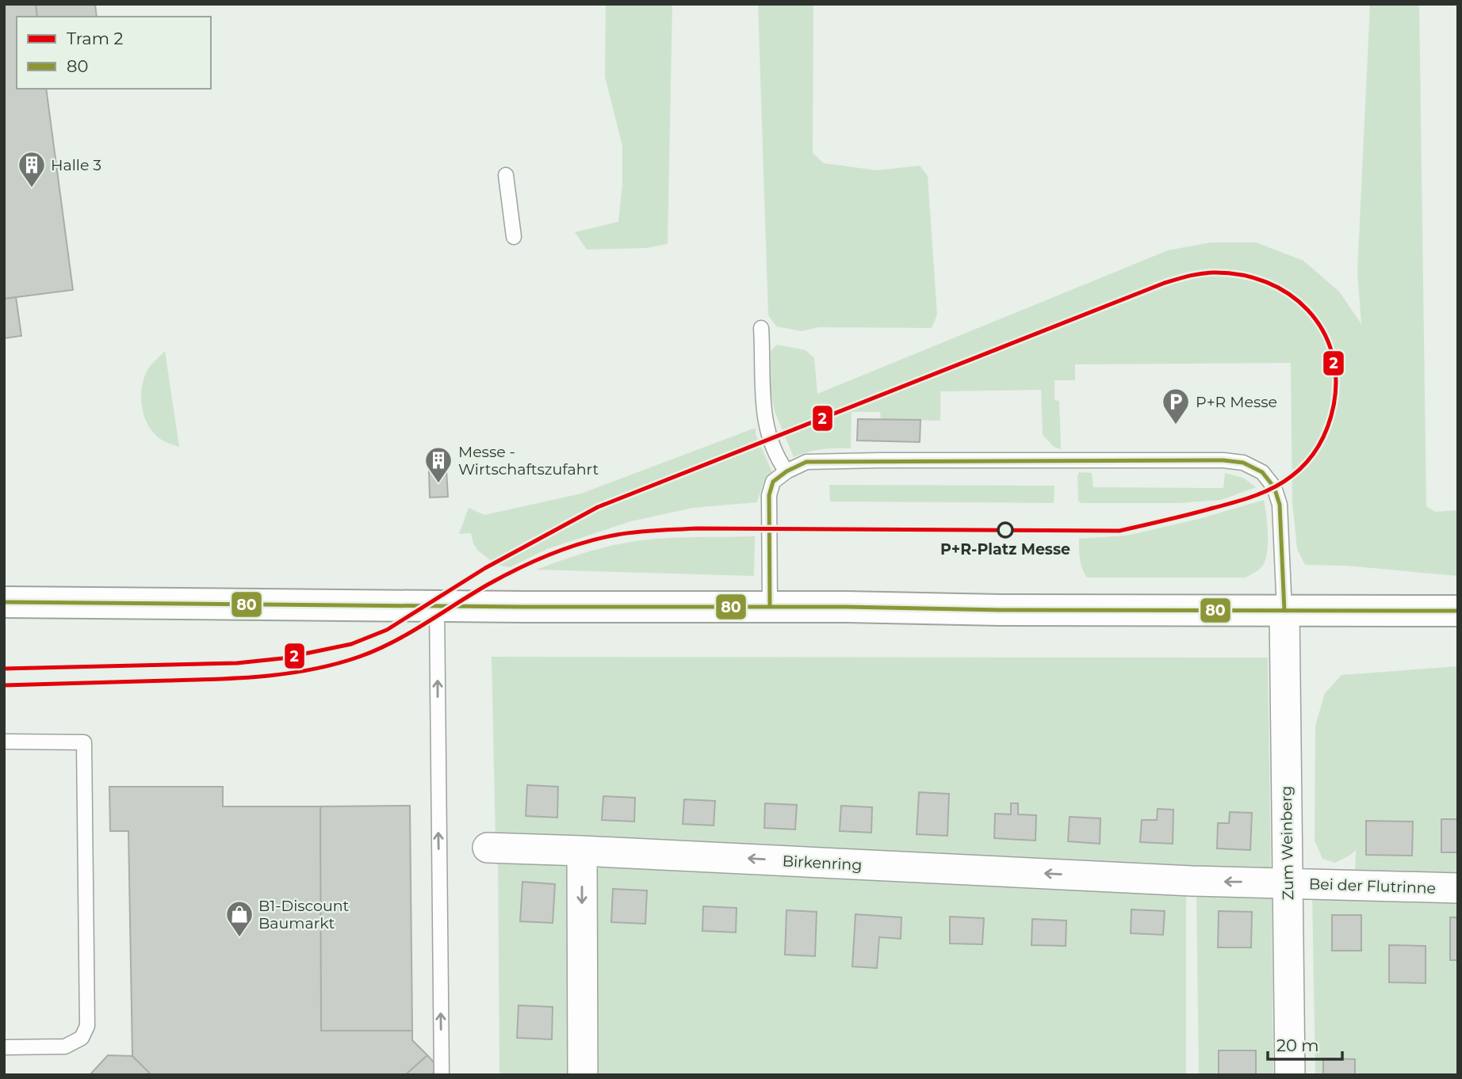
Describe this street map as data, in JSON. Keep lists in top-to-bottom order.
{
  "streets": {
    "street": ["Zum Weinberg", "Birkenring", "Bei der Flutrinne"]
  },
  "crossings": [
    ["Zum Weinberg", "Birkenring"],
    ["Zum Weinberg", "Bei der Flutrinne"],
    ["Birkenring", "Bei der Flutrinne"]
  ],
  "one_way": ["Birkenring"],
  "places": {
    "building": ["Halle 3", "Messe - Wirtschaftszufahrt"],
    "parking": ["P+R Messe"],
    "other": ["P+R-Platz Messe"],
    "shop": ["B1-Discount Baumarkt"]
  },
  "lines": ["tram line 2", "transit line 80"],
  "legend": ["Tram 2", "80"],
  "scale_bar": "20 m"
}
